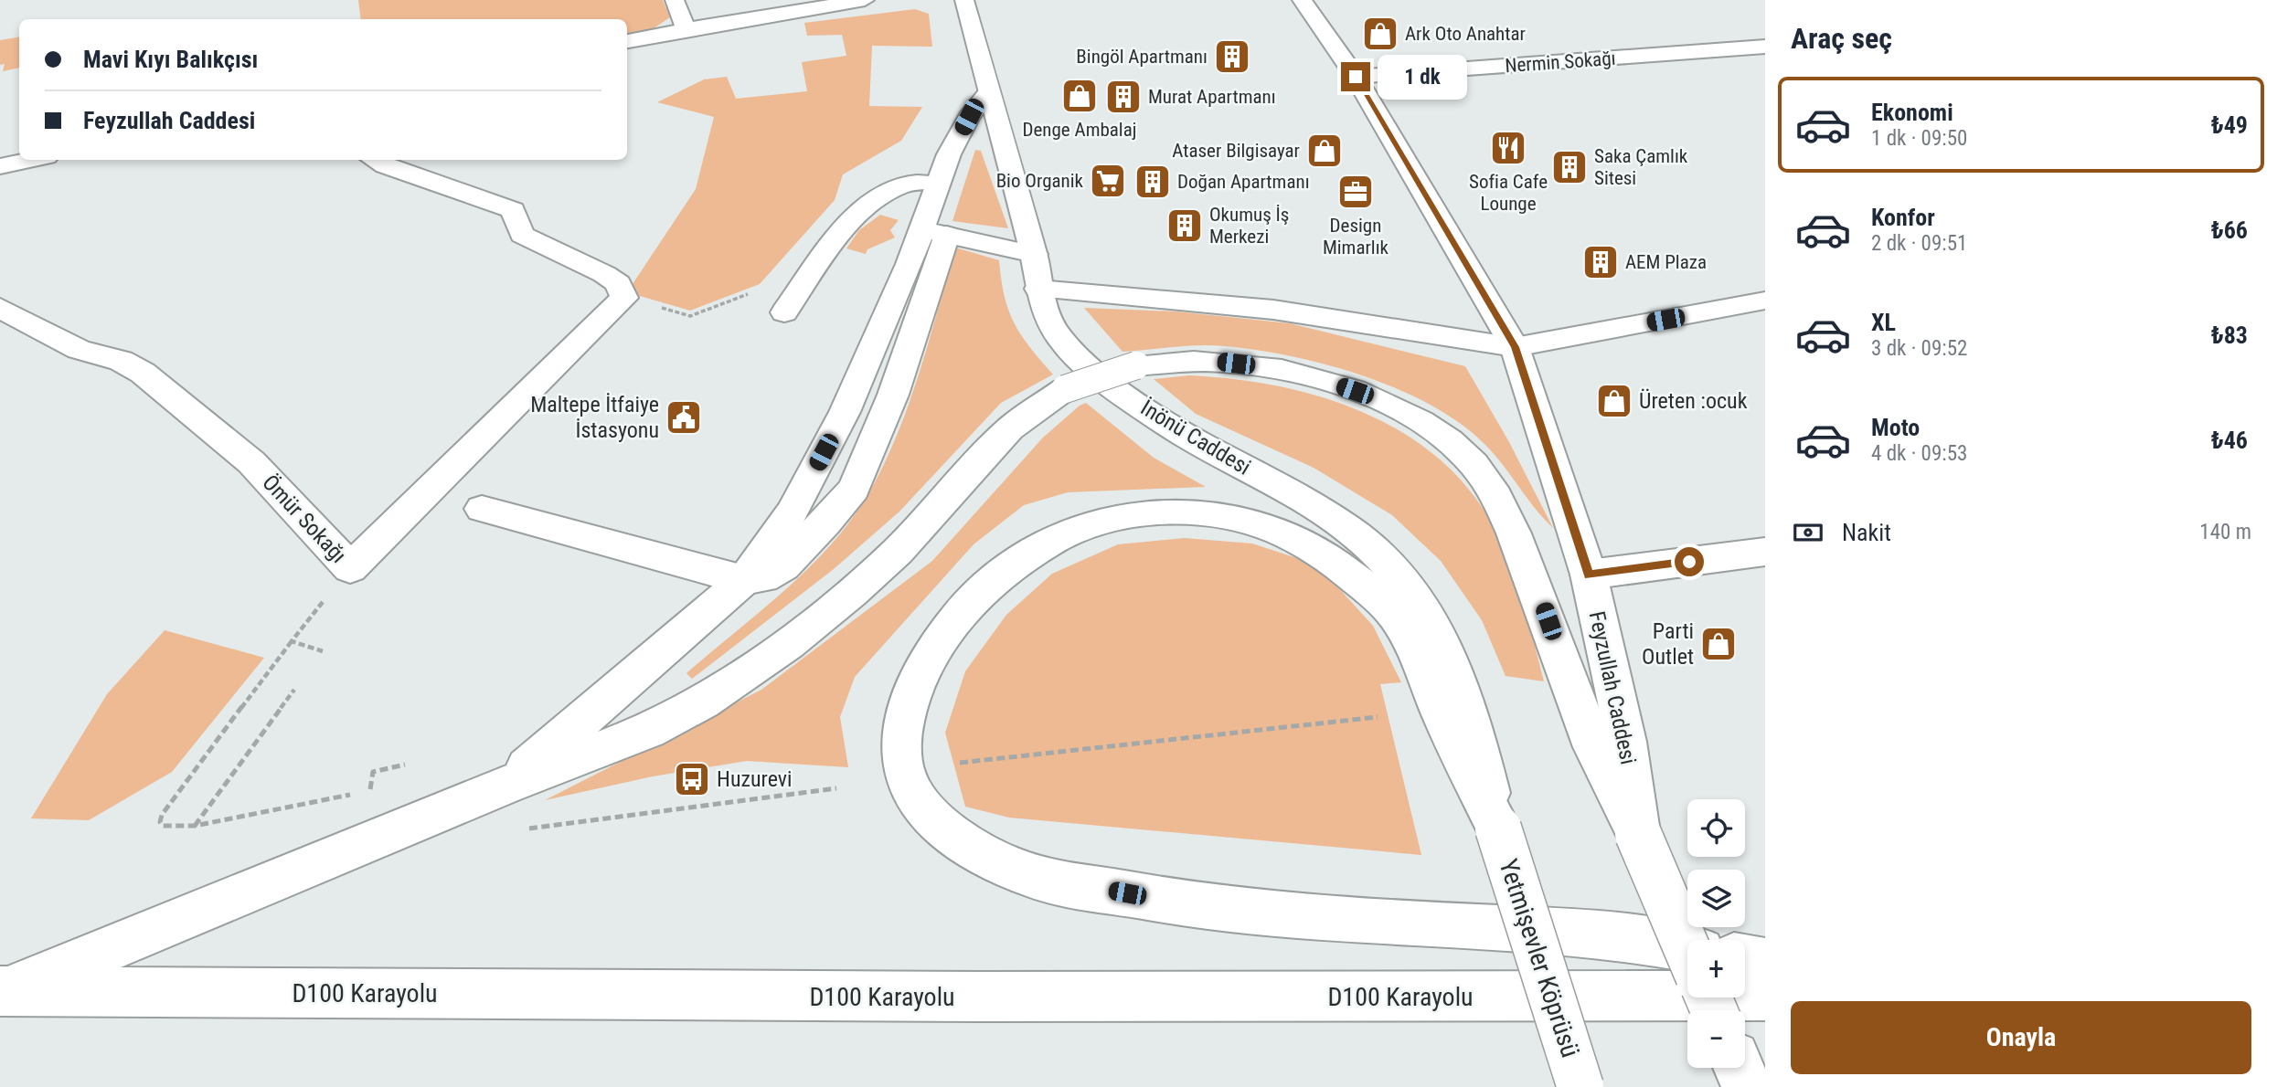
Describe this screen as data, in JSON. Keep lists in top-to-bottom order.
{
  "streets": {
    "main road": [
      "Nermin Sokağı",
      "İnönü Caddesi",
      "Ömür Sokağı",
      "Feyzullah Caddesi",
      "Yetmişevler Köprüsü",
      "D100 Karayolu"
    ]
  },
  "crossings": [
    ["Nermin Sokağı", "Feyzullah Caddesi"],
    ["İnönü Caddesi", "Yetmişevler Köprüsü"]
  ],
  "places": {
    "shop": [
      "Ark Oto Anahtar",
      "Denge Ambalaj",
      "Ataser Bilgisayar",
      "Üreten :ocuk",
      "Parti Outlet"
    ],
    "building": [
      "Bingöl Apartmanı",
      "Murat Apartmanı",
      "Saka Çamlık Sitesi",
      "Doğan Apartmanı",
      "Okumuş İş Merkezi",
      "AEM Plaza"
    ],
    "restaurant": ["Sofia Cafe Lounge"],
    "supermarket": ["Bio Organik"],
    "office": ["Design Mimarlık"],
    "public building": ["Maltepe İtfaiye İstasyonu"],
    "bus stop": ["Huzurevi"]
  },
  "page": {
    "heading": "Araç seç",
    "banner": ["Mavi Kıyı Balıkçısı", "Feyzullah Caddesi"],
    "bubble": "1 dk",
    "list": [
      {
        "name": "Ekonomi",
        "note": "1 dk · 09:50",
        "value": "₺49"
      },
      {
        "name": "Konfor",
        "note": "2 dk · 09:51",
        "value": "₺66"
      },
      {
        "name": "XL",
        "note": "3 dk · 09:52",
        "value": "₺83"
      },
      {
        "name": "Moto",
        "note": "4 dk · 09:53",
        "value": "₺46"
      }
    ],
    "pay": ["Nakit", "140 m"],
    "map_buttons": ["+", "−"],
    "buttons": "Onayla"
  }
}
